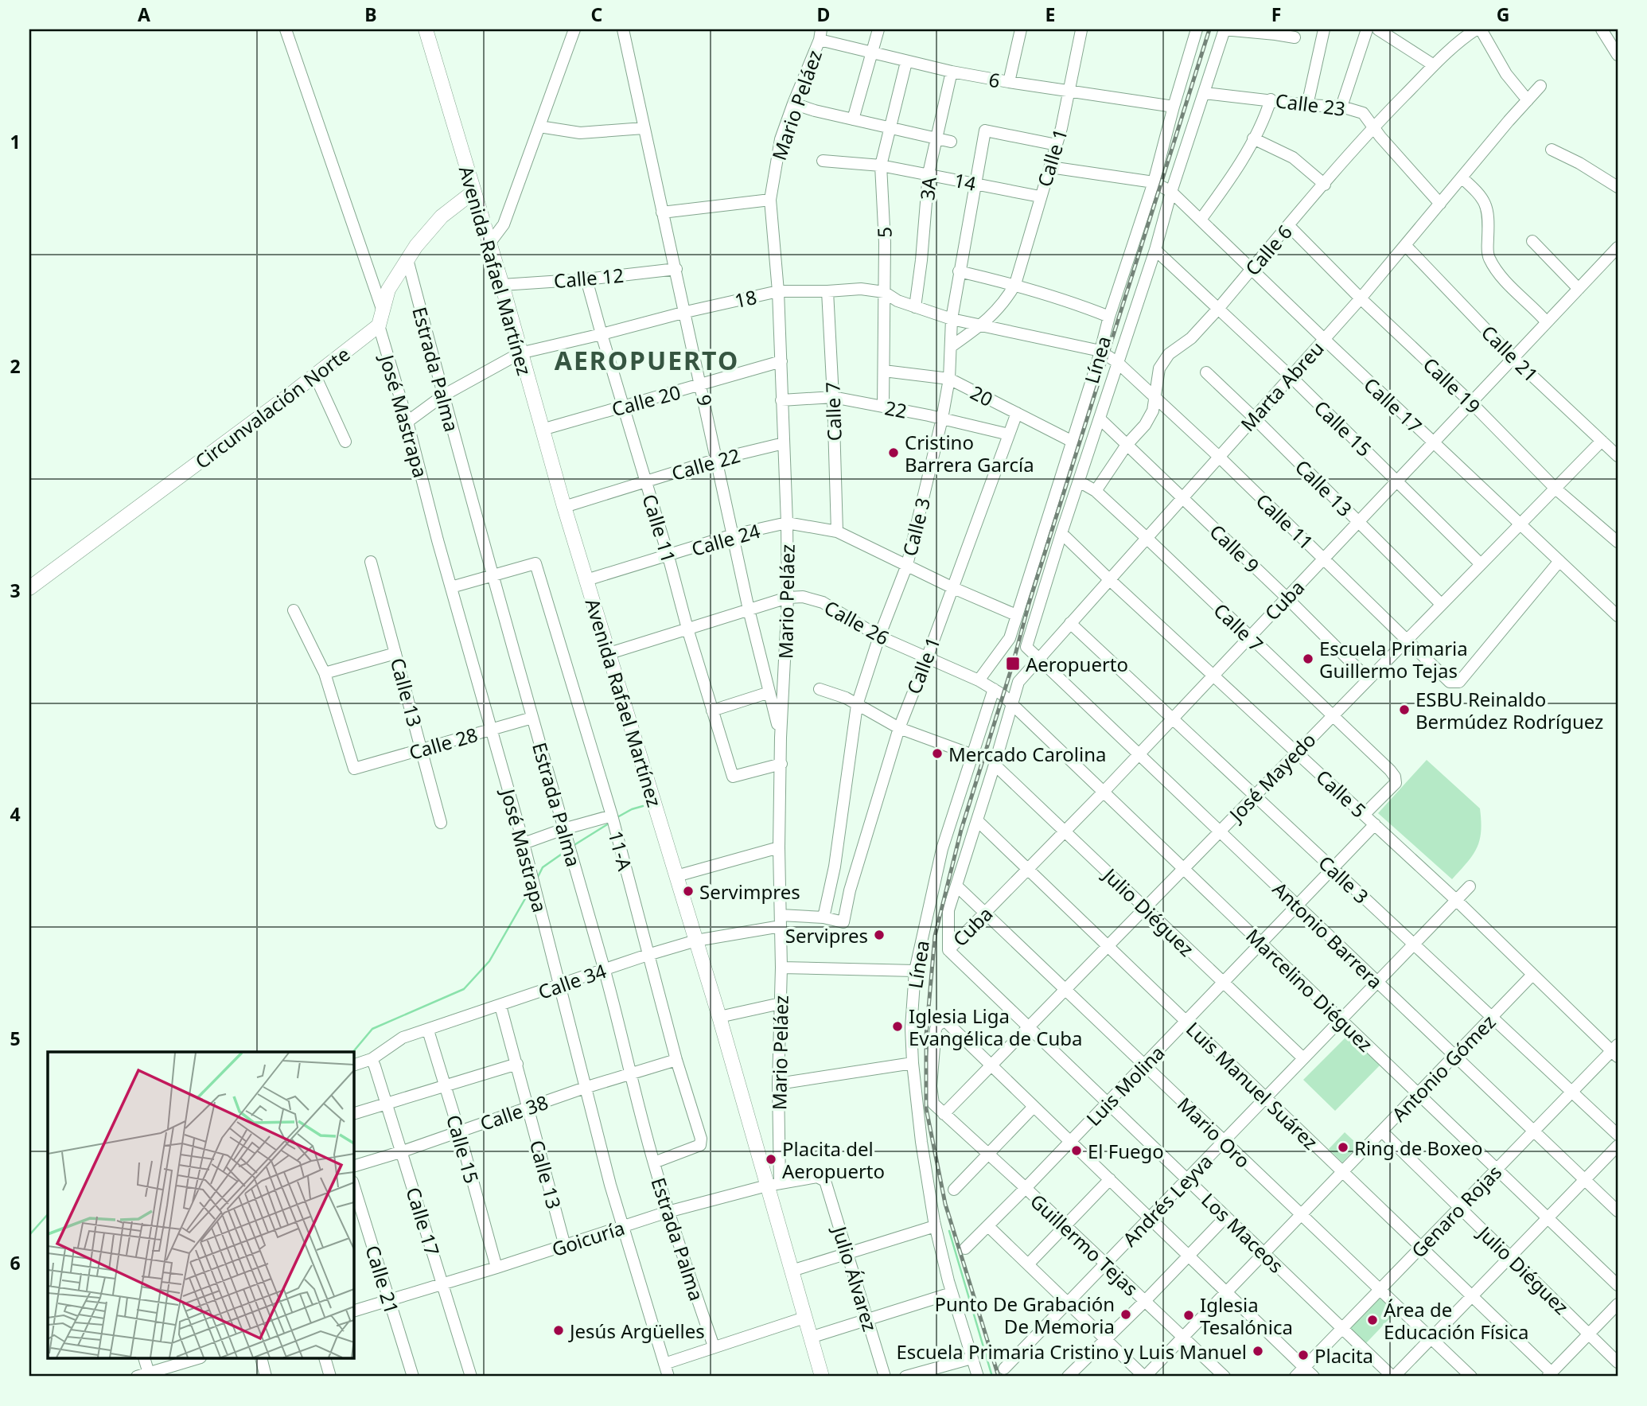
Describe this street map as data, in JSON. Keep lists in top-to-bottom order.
{
  "streets": {
    "main road": ["Avenida Rafael Martínez", "Circunvalación Norte"],
    "street": [
      "6",
      "Calle 23",
      "Mario Peláez",
      "Calle 1",
      "14",
      "3A",
      "5",
      "Calle 6",
      "Calle 12",
      "18",
      "Calle 21",
      "Línea",
      "Estrada Palma",
      "Calle 19",
      "Marta Abreu",
      "20",
      "Calle 20",
      "9",
      "Calle 17",
      "22",
      "Calle 7",
      "José Mastrapa",
      "Calle 15",
      "Calle 22",
      "Calle 13",
      "Calle 11",
      "Calle 3",
      "Calle 24",
      "Calle 9",
      "Cuba",
      "Calle 26",
      "Calle 28",
      "José Mayedo",
      "Calle 5",
      "11-A",
      "Julio Diéguez",
      "Antonio Barrera",
      "Calle 34",
      "Marcelino Diéguez",
      "Antonio Gómez",
      "Luis Molina",
      "Luis Manuel Suárez",
      "Calle 38",
      "Mario Oro",
      "Andrés Leyva",
      "Genaro Rojas",
      "Los Maceos",
      "Goicuría",
      "Guillermo Tejas",
      "Julio Álvarez"
    ]
  },
  "crossings": [
    ["6", "Mario Peláez"],
    ["6", "Calle 1"],
    ["6", "3A"],
    ["6", "5"],
    ["6", "Línea"],
    ["Calle 23", "Calle 6"],
    ["Calle 23", "Línea"],
    ["Calle 23", "Marta Abreu"],
    ["Mario Peláez", "Avenida Rafael Martínez"],
    ["Mario Peláez", "18"],
    ["Mario Peláez", "Calle 20"],
    ["Mario Peláez", "9"],
    ["Mario Peláez", "22"],
    ["Mario Peláez", "Calle 22"],
    ["Mario Peláez", "Calle 11"],
    ["Mario Peláez", "Calle 24"],
    ["Mario Peláez", "Calle 26"],
    ["Mario Peláez", "Calle 34"],
    ["Mario Peláez", "Goicuría"],
    ["Calle 1", "14"],
    ["Calle 1", "18"],
    ["Calle 1", "20"],
    ["Calle 1", "22"],
    ["Calle 1", "Calle 3"],
    ["Calle 1", "Calle 24"],
    ["Calle 1", "Calle 26"],
    ["Calle 1", "Calle 34"],
    ["14", "3A"],
    ["14", "5"],
    ["14", "Calle 3"],
    ["3A", "18"],
    ["5", "18"],
    ["5", "20"],
    ["5", "22"],
    ["Calle 6", "Calle 19"],
    ["Calle 6", "Calle 17"],
    ["Calle 6", "Calle 7"],
    ["Calle 6", "Calle 15"],
    ["Calle 6", "Calle 11"],
    ["Calle 6", "Calle 9"],
    ["Avenida Rafael Martínez", "Calle 12"],
    ["Avenida Rafael Martínez", "18"],
    ["Avenida Rafael Martínez", "Calle 20"],
    ["Avenida Rafael Martínez", "Calle 22"],
    ["Avenida Rafael Martínez", "Calle 24"],
    ["Avenida Rafael Martínez", "Calle 26"],
    ["Avenida Rafael Martínez", "Calle 34"],
    ["Avenida Rafael Martínez", "Goicuría"],
    ["Calle 12", "9"],
    ["Calle 12", "Calle 11"],
    ["18", "Línea"],
    ["18", "Estrada Palma"],
    ["18", "9"],
    ["18", "Calle 7"],
    ["18", "José Mastrapa"],
    ["18", "Calle 11"],
    ["18", "Calle 3"],
    ["Calle 21", "Marta Abreu"],
    ["Calle 21", "Cuba"],
    ["Calle 21", "José Mayedo"],
    ["Calle 21", "Goicuría"],
    ["Línea", "Marta Abreu"],
    ["Línea", "20"],
    ["Línea", "Calle 17"],
    ["Línea", "Calle 7"],
    ["Línea", "Calle 15"],
    ["Línea", "Calle 11"],
    ["Línea", "Calle 24"],
    ["Línea", "Calle 9"],
    ["Línea", "Cuba"],
    ["Línea", "Calle 26"],
    ["Línea", "Calle 5"],
    ["Línea", "Julio Diéguez"],
    ["Línea", "Antonio Barrera"],
    ["Línea", "Marcelino Diéguez"],
    ["Línea", "Luis Manuel Suárez"],
    ["Línea", "Mario Oro"],
    ["Línea", "Los Maceos"],
    ["Estrada Palma", "Calle 28"],
    ["Estrada Palma", "11-A"],
    ["Estrada Palma", "Calle 34"],
    ["Estrada Palma", "Calle 38"],
    ["Estrada Palma", "Goicuría"],
    ["Calle 19", "Marta Abreu"],
    ["Calle 19", "Cuba"],
    ["Calle 19", "José Mayedo"],
    ["Marta Abreu", "Calle 17"],
    ["Marta Abreu", "Calle 7"],
    ["Marta Abreu", "Calle 15"],
    ["Marta Abreu", "Calle 13"],
    ["Marta Abreu", "Calle 11"],
    ["Marta Abreu", "Calle 3"],
    ["Marta Abreu", "Calle 9"],
    ["Marta Abreu", "Calle 5"],
    ["Marta Abreu", "Antonio Barrera"],
    ["20", "Calle 3"],
    ["Calle 20", "9"],
    ["Calle 20", "Calle 11"],
    ["9", "Calle 22"],
    ["9", "Calle 24"],
    ["9", "Calle 26"],
    ["Calle 17", "Calle 11"],
    ["Calle 17", "Cuba"],
    ["Calle 17", "José Mayedo"],
    ["Calle 17", "Calle 34"],
    ["Calle 17", "Calle 38"],
    ["Calle 17", "Goicuría"],
    ["Circunvalación Norte", "José Mastrapa"],
    ["22", "Calle 7"],
    ["22", "Calle 3"],
    ["Calle 7", "Calle 24"],
    ["Calle 7", "Cuba"],
    ["Calle 7", "José Mayedo"],
    ["Calle 7", "Calle 5"],
    ["José Mastrapa", "Calle 28"],
    ["José Mastrapa", "Calle 34"],
    ["José Mastrapa", "Calle 38"],
    ["José Mastrapa", "Goicuría"],
    ["Calle 15", "Cuba"],
    ["Calle 15", "José Mayedo"],
    ["Calle 15", "Calle 34"],
    ["Calle 15", "Calle 38"],
    ["Calle 15", "Goicuría"],
    ["Calle 22", "Calle 11"],
    ["Calle 13", "Cuba"],
    ["Calle 13", "Calle 28"],
    ["Calle 13", "José Mayedo"],
    ["Calle 13", "Calle 34"],
    ["Calle 13", "Calle 38"],
    ["Calle 13", "Goicuría"],
    ["Calle 11", "Calle 24"],
    ["Calle 11", "Cuba"],
    ["Calle 11", "Calle 26"],
    ["Calle 11", "José Mayedo"],
    ["Calle 3", "Calle 24"],
    ["Calle 3", "Cuba"],
    ["Calle 3", "Calle 26"],
    ["Calle 3", "José Mayedo"],
    ["Calle 3", "Calle 34"],
    ["Calle 3", "Antonio Gómez"],
    ["Calle 3", "Luis Molina"],
    ["Calle 3", "Andrés Leyva"],
    ["Calle 3", "Genaro Rojas"],
    ["Calle 9", "Cuba"],
    ["Calle 9", "José Mayedo"],
    ["Cuba", "Calle 5"],
    ["Cuba", "Julio Diéguez"],
    ["Cuba", "Antonio Barrera"],
    ["Cuba", "Marcelino Diéguez"],
    ["Cuba", "Luis Manuel Suárez"],
    ["Cuba", "Mario Oro"],
    ["Cuba", "Los Maceos"],
    ["Calle 26", "Marcelino Diéguez"],
    ["José Mayedo", "Calle 5"],
    ["José Mayedo", "Julio Diéguez"],
    ["José Mayedo", "Antonio Barrera"],
    ["José Mayedo", "Marcelino Diéguez"],
    ["José Mayedo", "Luis Manuel Suárez"],
    ["José Mayedo", "Mario Oro"],
    ["José Mayedo", "Los Maceos"],
    ["José Mayedo", "Guillermo Tejas"],
    ["Calle 5", "Antonio Gómez"],
    ["Calle 5", "Luis Molina"],
    ["Calle 5", "Andrés Leyva"],
    ["Calle 5", "Genaro Rojas"],
    ["11-A", "Calle 34"],
    ["11-A", "Calle 38"],
    ["Julio Diéguez", "Antonio Gómez"],
    ["Julio Diéguez", "Luis Molina"],
    ["Julio Diéguez", "Andrés Leyva"],
    ["Julio Diéguez", "Genaro Rojas"],
    ["Antonio Barrera", "Antonio Gómez"],
    ["Antonio Barrera", "Luis Molina"],
    ["Antonio Barrera", "Andrés Leyva"],
    ["Antonio Barrera", "Genaro Rojas"],
    ["Marcelino Diéguez", "Antonio Gómez"],
    ["Marcelino Diéguez", "Luis Molina"],
    ["Marcelino Diéguez", "Andrés Leyva"],
    ["Marcelino Diéguez", "Genaro Rojas"],
    ["Antonio Gómez", "Luis Manuel Suárez"],
    ["Antonio Gómez", "Mario Oro"],
    ["Antonio Gómez", "Los Maceos"],
    ["Antonio Gómez", "Guillermo Tejas"],
    ["Luis Molina", "Luis Manuel Suárez"],
    ["Luis Molina", "Mario Oro"],
    ["Luis Molina", "Los Maceos"],
    ["Luis Molina", "Guillermo Tejas"],
    ["Luis Manuel Suárez", "Andrés Leyva"],
    ["Luis Manuel Suárez", "Genaro Rojas"],
    ["Mario Oro", "Andrés Leyva"],
    ["Mario Oro", "Genaro Rojas"],
    ["Andrés Leyva", "Los Maceos"],
    ["Andrés Leyva", "Guillermo Tejas"],
    ["Genaro Rojas", "Los Maceos"],
    ["Goicuría", "Julio Álvarez"]
  ],
  "districts": ["AEROPUERTO"],
  "places": {
    "other": [
      "Cristino Barrera García",
      "Escuela Primaria Guillermo Tejas",
      "ESBU Reinaldo Bermúdez Rodríguez",
      "Mercado Carolina",
      "Servimpres",
      "Servipres",
      "Iglesia Liga Evangélica de Cuba",
      "Ring de Boxeo",
      "El Fuego",
      "Placita del Aeropuerto",
      "Punto De Grabación De Memoria",
      "Iglesia Tesalónica",
      "Área de Educación Física",
      "Jesús Argüelles",
      "Escuela Primaria Cristino y Luis Manuel",
      "Placita"
    ],
    "transit": ["Aeropuerto"]
  },
  "grid": {
    "columns": [
      "A",
      "B",
      "C",
      "D",
      "E",
      "F",
      "G"
    ],
    "rows": [
      "1",
      "2",
      "3",
      "4",
      "5",
      "6"
    ]
  }
}
